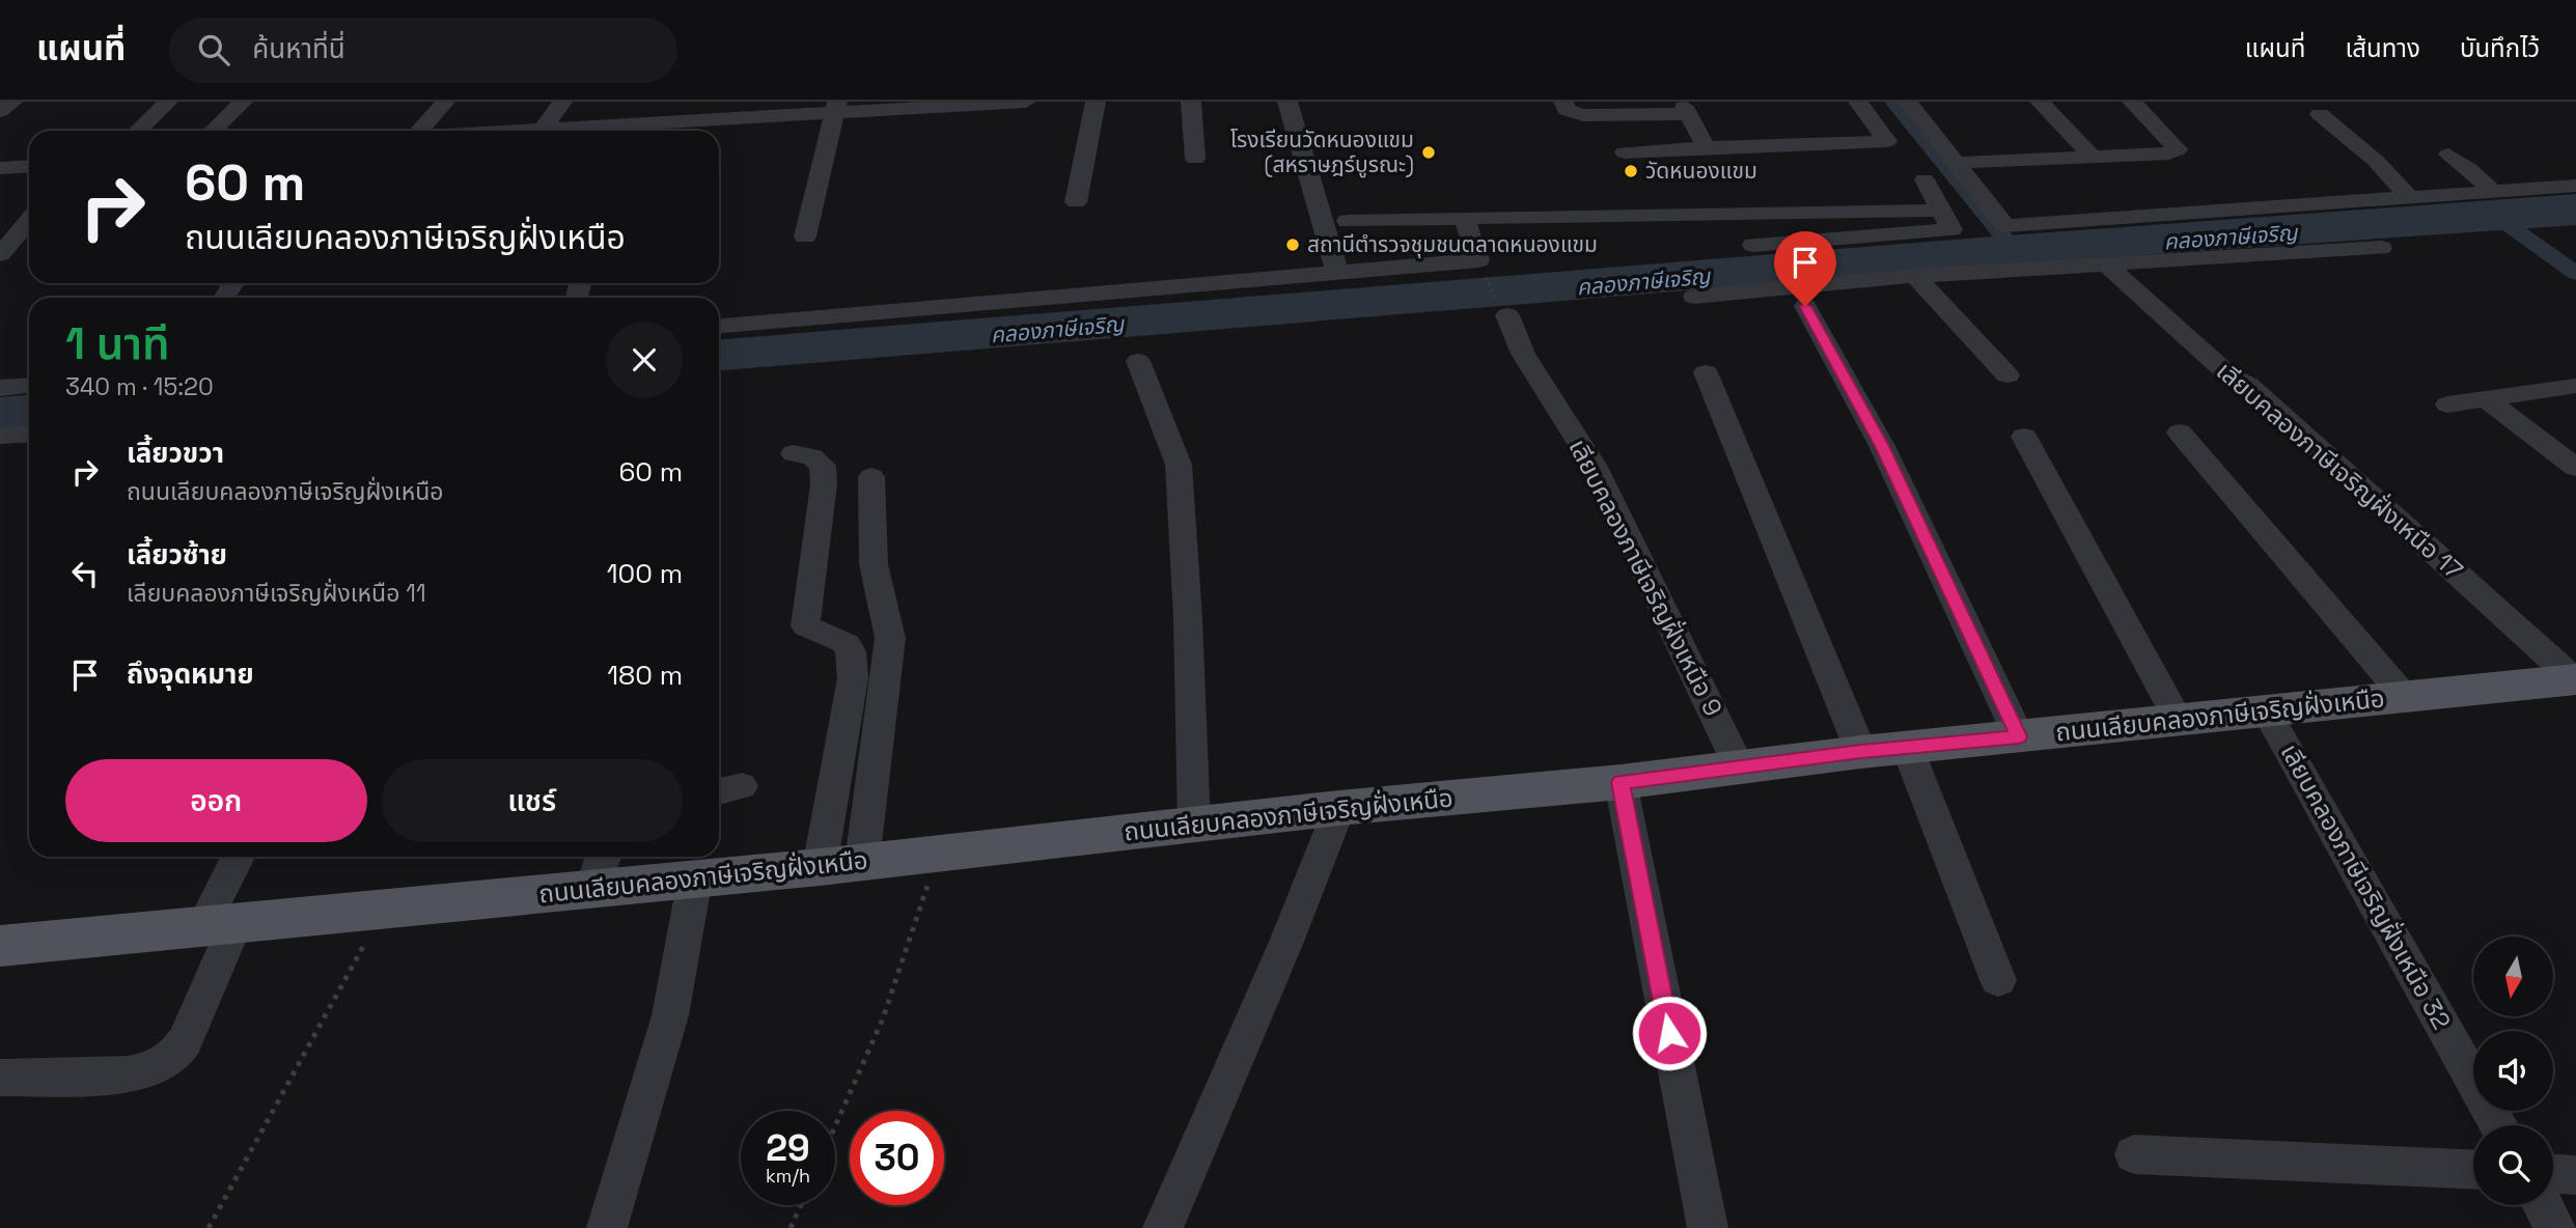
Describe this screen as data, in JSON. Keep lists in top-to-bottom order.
{
  "streets": {
    "main road": ["ถนนเลียบคลองภาษีเจริญฝั่งเหนือ"],
    "street": ["เลียบคลองภาษีเจริญฝั่งเหนือ 17", "เลียบคลองภาษีเจริญฝั่งเหนือ 9", "เลียบคลองภาษีเจริญฝั่งเหนือ 32"]
  },
  "crossings": [
    ["เลียบคลองภาษีเจริญฝั่งเหนือ 17", "ถนนเลียบคลองภาษีเจริญฝั่งเหนือ"],
    ["เลียบคลองภาษีเจริญฝั่งเหนือ 9", "ถนนเลียบคลองภาษีเจริญฝั่งเหนือ"],
    ["ถนนเลียบคลองภาษีเจริญฝั่งเหนือ", "เลียบคลองภาษีเจริญฝั่งเหนือ 32"]
  ],
  "water": ["คลองภาษีเจริญ"],
  "places": ["โรงเรียนวัดหนองแขม (สหราษฎร์บูรณะ)", "วัดหนองแขม", "สถานีตำรวจชุมชนตลาดหนองแขม"],
  "north": "bottom",
  "page": {
    "header": "แผนที่",
    "search": "ค้นหาที่นี่",
    "nav": ["แผนที่", "เส้นทาง", "บันทึกไว้"],
    "turn": ["60 m", "ถนนเลียบคลองภาษีเจริญฝั่งเหนือ"],
    "heading": ["1 นาที", "340 m · 15:20"],
    "list": [
      {
        "name": "เลี้ยวขวา",
        "note": "ถนนเลียบคลองภาษีเจริญฝั่งเหนือ",
        "value": "60 m"
      },
      {
        "name": "เลี้ยวซ้าย",
        "note": "เลียบคลองภาษีเจริญฝั่งเหนือ 11",
        "value": "100 m"
      },
      {
        "name": "ถึงจุดหมาย",
        "value": "180 m"
      }
    ],
    "buttons": ["ออก", "แชร์"],
    "speed": "29 km/h",
    "limit": "30"
  }
}
